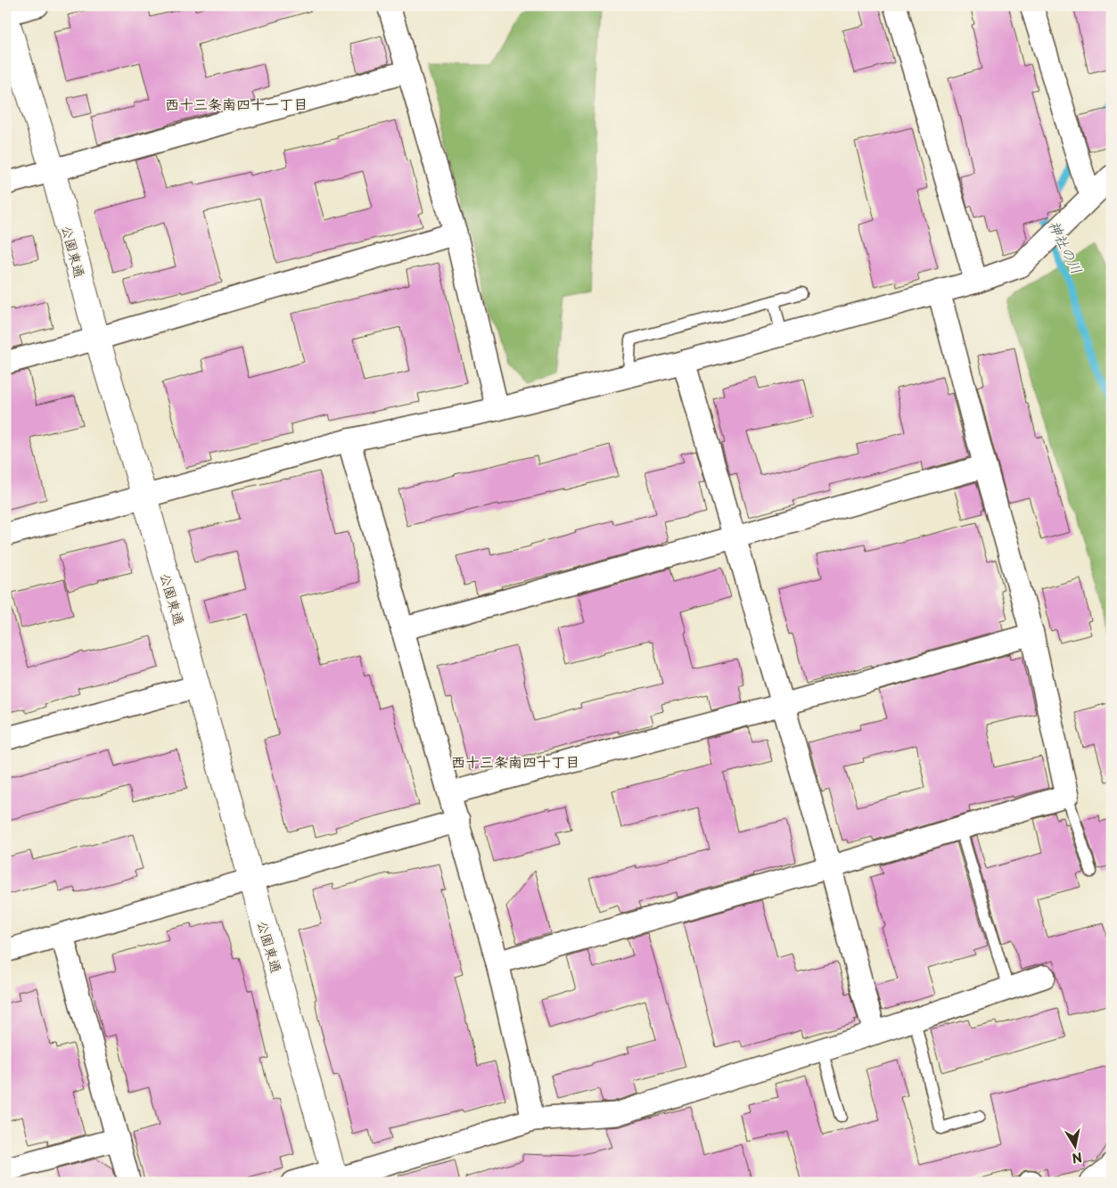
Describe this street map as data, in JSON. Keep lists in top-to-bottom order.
{
  "streets": {
    "street": ["公園東通"]
  },
  "districts": ["西十三条南四十一丁目", "西十三条南四十丁目"],
  "water": ["神社の川"],
  "north": "bottom"
}
